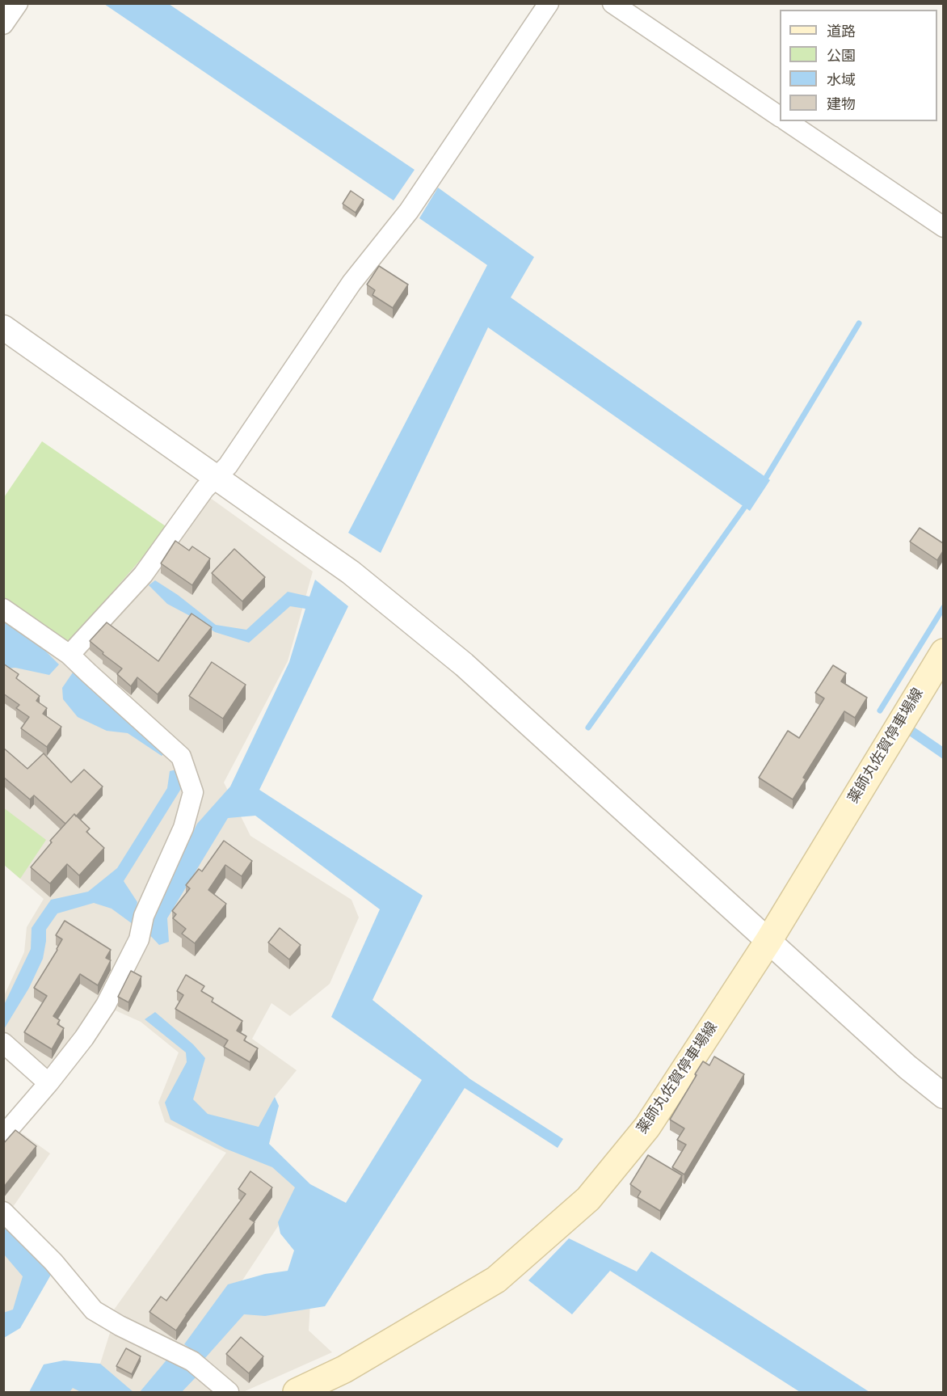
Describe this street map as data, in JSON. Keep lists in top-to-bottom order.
{
  "streets": {
    "main road": ["薬師丸佐賀停車場線"]
  },
  "legend": [
    "道路",
    "公園",
    "水域",
    "建物"
  ]
}
